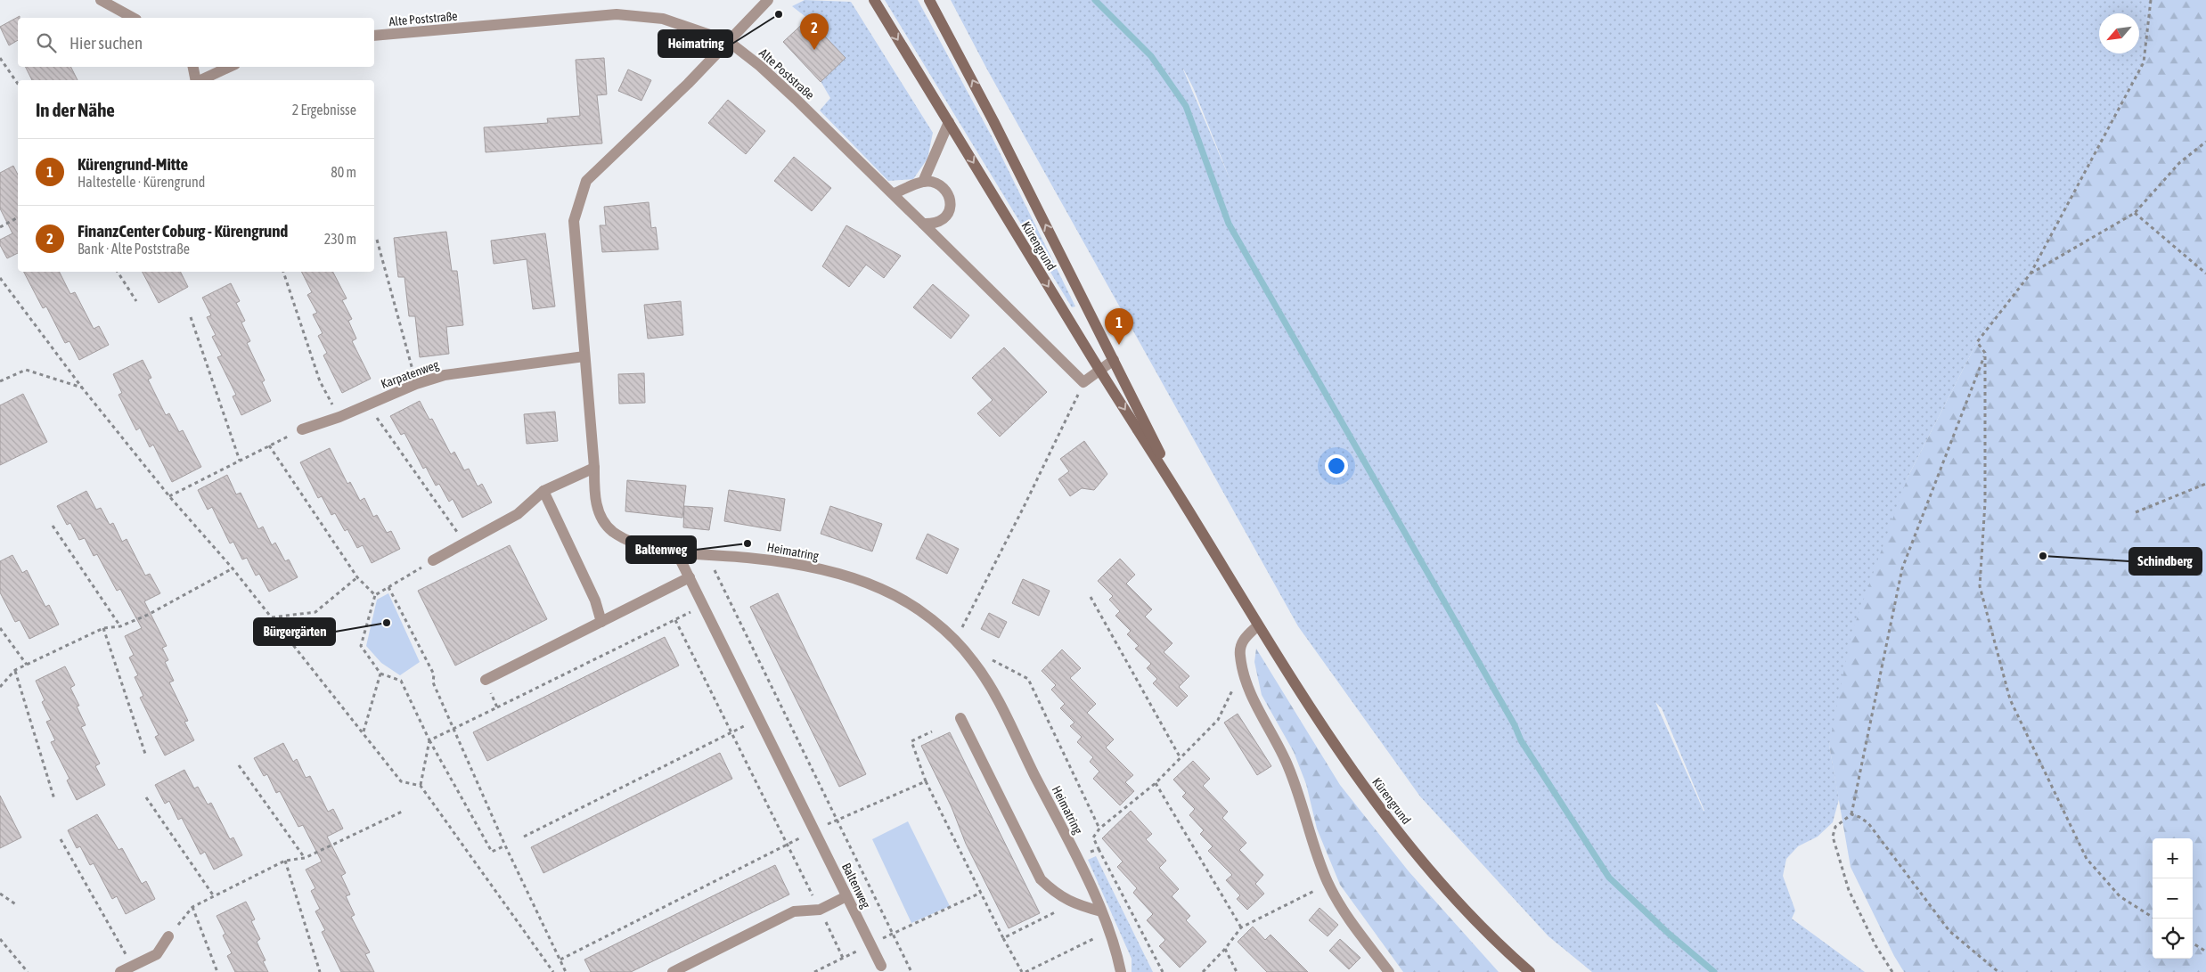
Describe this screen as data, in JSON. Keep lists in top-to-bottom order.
{
  "streets": {
    "main road": ["Kürengrund"],
    "street": [
      "Alte Poststraße",
      "Karpatenweg",
      "Heimatring",
      "Baltenweg"
    ]
  },
  "crossings": [
    ["Alte Poststraße", "Heimatring"],
    ["Karpatenweg", "Heimatring"],
    ["Heimatring", "Baltenweg"]
  ],
  "places": [
    "Heimatring",
    "Baltenweg",
    "Schindberg",
    "Bürgergärten"
  ],
  "north": "bottom left",
  "page": {
    "pins": ["2", "1"],
    "search": "Hier suchen",
    "heading": ["In der Nähe", "2 Ergebnisse"],
    "list": [
      {
        "mark": "1",
        "name": "Kürengrund-Mitte",
        "note": "Haltestelle · Kürengrund",
        "value": "80 m"
      },
      {
        "mark": "2",
        "name": "FinanzCenter Coburg - Kürengrund",
        "note": "Bank · Alte Poststraße",
        "value": "230 m"
      }
    ],
    "map_buttons": ["+", "−"]
  }
}
